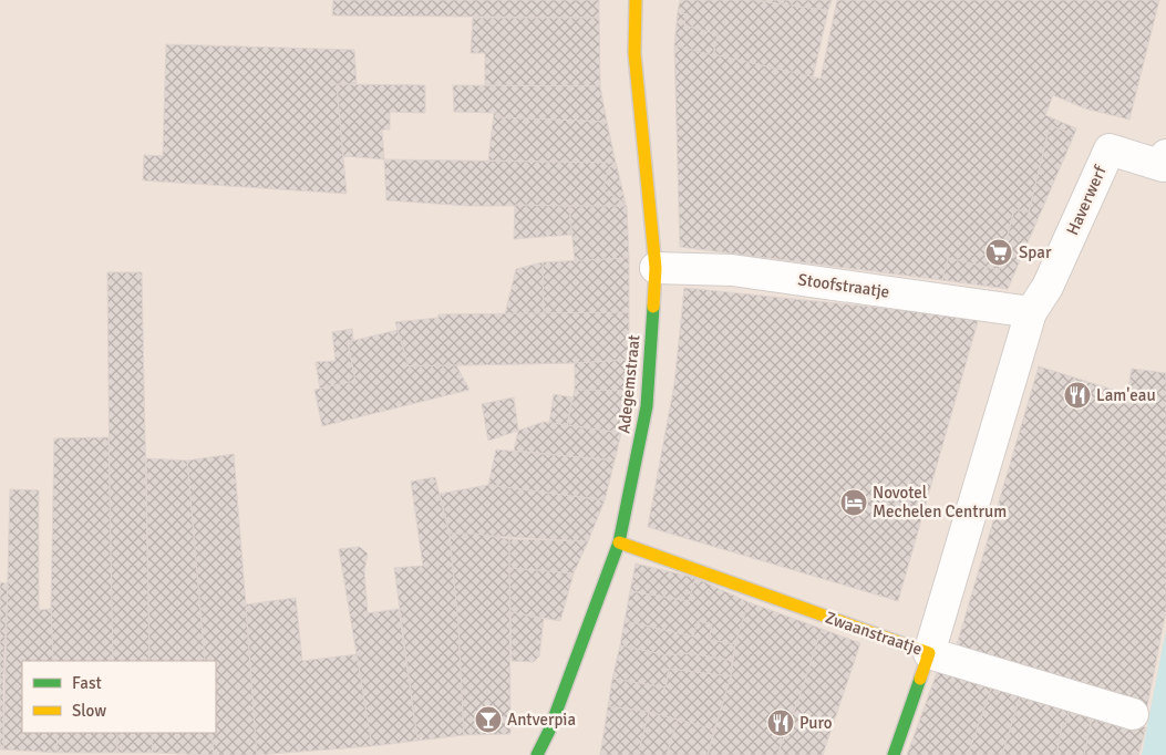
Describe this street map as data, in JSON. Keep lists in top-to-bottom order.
{
  "streets": {
    "street": [
      "Haverwerf",
      "Stoofstraatje",
      "Adegemstraat",
      "Zwaanstraatje"
    ]
  },
  "crossings": [
    ["Haverwerf", "Stoofstraatje"],
    ["Stoofstraatje", "Adegemstraat"],
    ["Adegemstraat", "Zwaanstraatje"]
  ],
  "places": {
    "supermarket": ["Spar"],
    "restaurant": ["Lam'eau", "Puro"],
    "hotel": ["Novotel Mechelen Centrum"],
    "bar": ["Antverpia"]
  },
  "legend": ["Fast", "Slow"]
}
